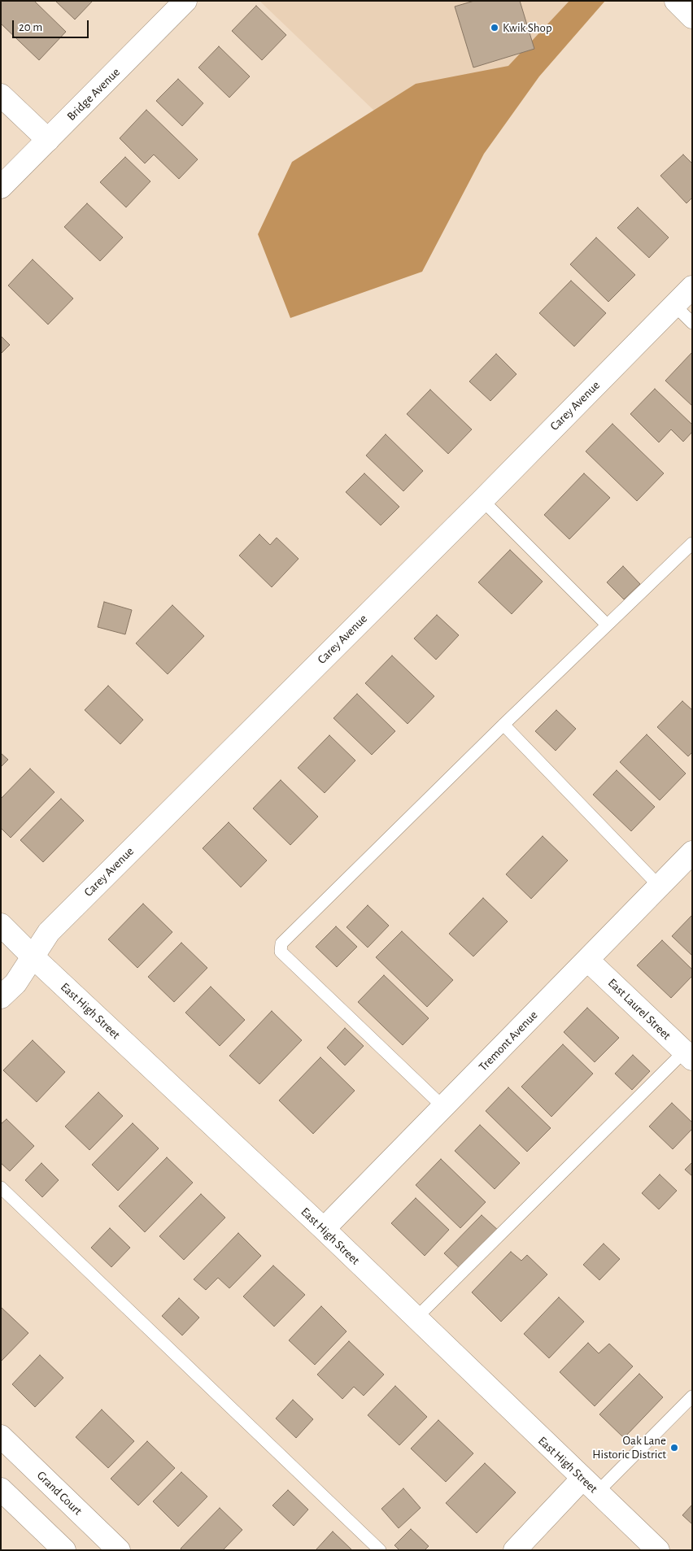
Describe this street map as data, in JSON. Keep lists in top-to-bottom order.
{
  "streets": {
    "street": [
      "Bridge Avenue",
      "Carey Avenue",
      "East Laurel Street",
      "East High Street",
      "Tremont Avenue",
      "Grand Court"
    ]
  },
  "crossings": [
    ["Carey Avenue", "East High Street"],
    ["East Laurel Street", "Tremont Avenue"],
    ["East High Street", "Tremont Avenue"]
  ],
  "places": ["Kwik Shop", "Oak Lane Historic District"],
  "scale_bar": "20 m"
}
